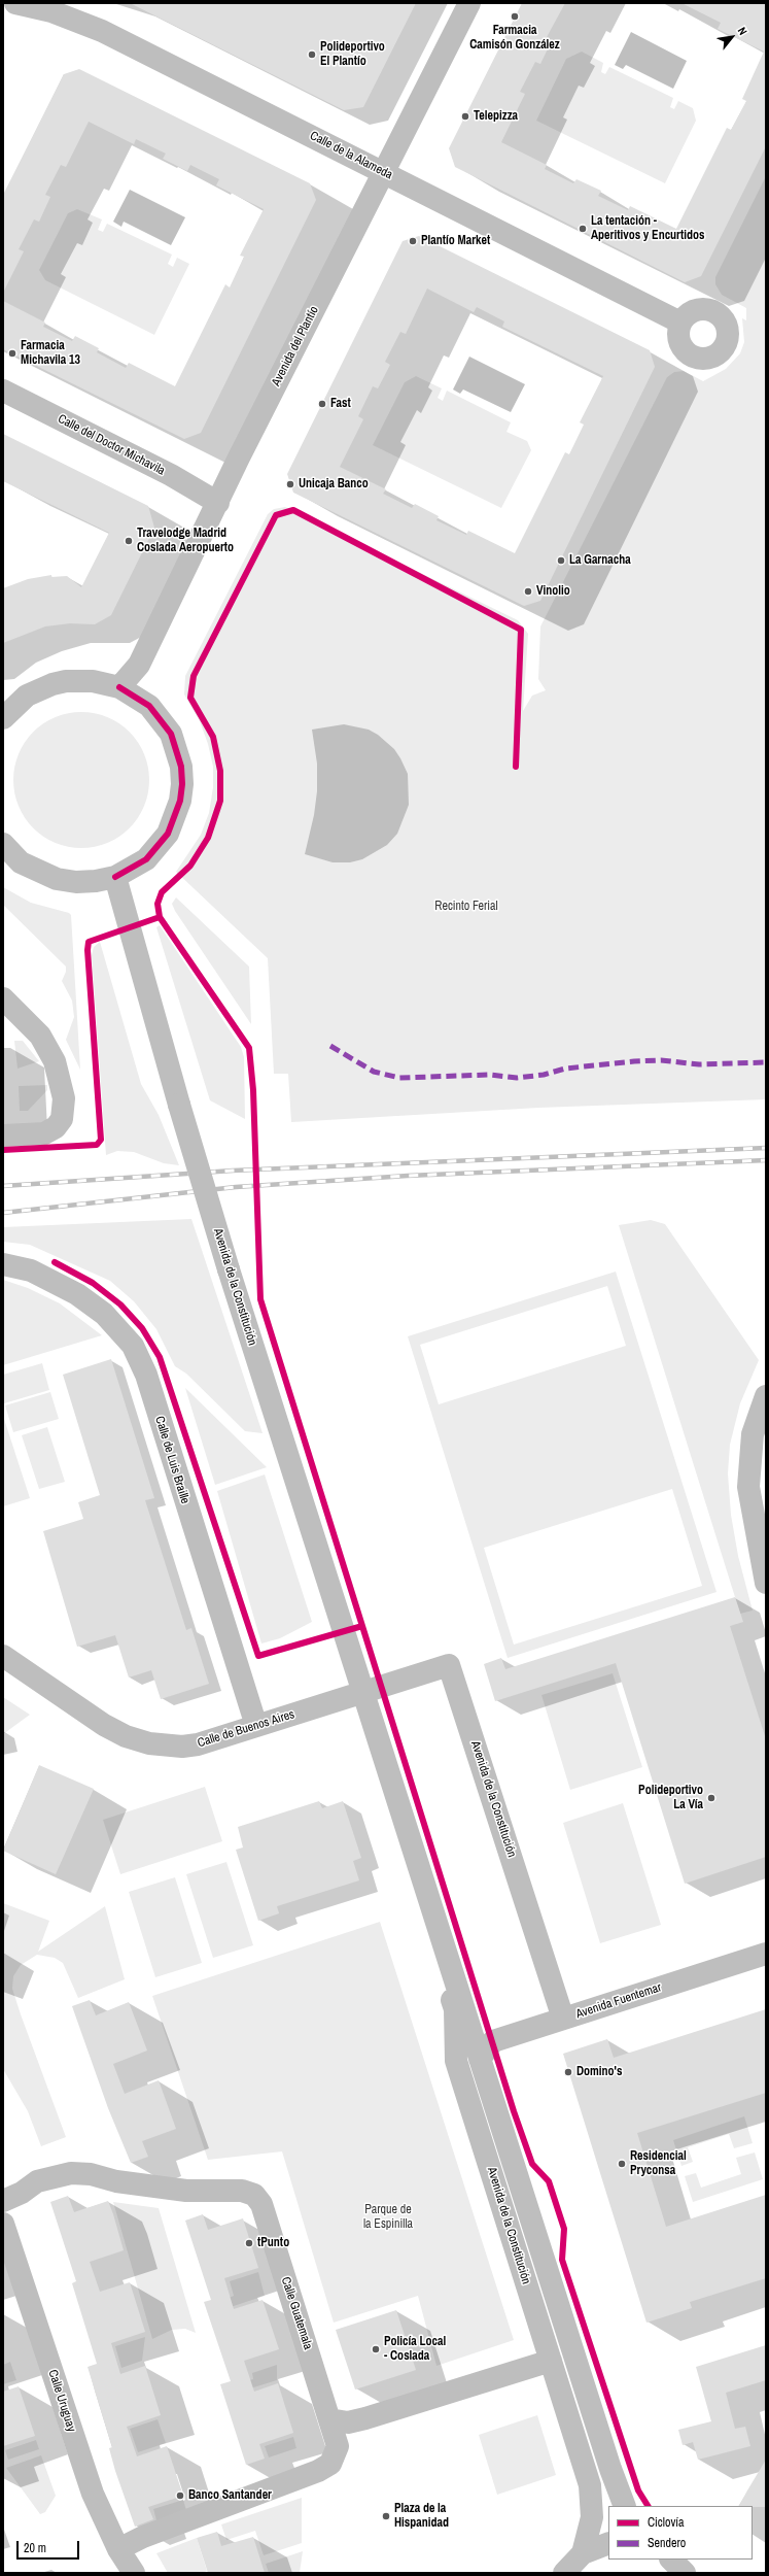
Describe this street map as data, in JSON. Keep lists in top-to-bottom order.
{
  "streets": {
    "street": [
      "Calle de la Alameda",
      "Avenida del Plantío",
      "Calle del Doctor Michavila",
      "Avenida de la Constitución",
      "Calle de Luis Braille",
      "Calle de Buenos Aires",
      "Avenida Fuentemar",
      "Calle Guatemala",
      "Calle Uruguay"
    ]
  },
  "crossings": [
    ["Calle de la Alameda", "Avenida del Plantío"],
    ["Avenida del Plantío", "Calle del Doctor Michavila"],
    ["Avenida de la Constitución", "Calle de Buenos Aires"],
    ["Avenida de la Constitución", "Avenida Fuentemar"],
    ["Calle de Luis Braille", "Calle de Buenos Aires"],
    ["Calle Guatemala", "Calle Uruguay"]
  ],
  "parks": ["Recinto Ferial", "Parque de la Espinilla"],
  "places": [
    "Farmacia Camisón González",
    "Polideportivo El Plantío",
    "Telepizza",
    "La tentación - Aperitivos y Encurtidos",
    "Plantío Market",
    "Farmacia Michavila 13",
    "Fast",
    "Unicaja Banco",
    "Travelodge Madrid Coslada Aeropuerto",
    "La Garnacha",
    "Vinolio",
    "Polideportivo La Vía",
    "Domino's",
    "Residencial Pryconsa",
    "tPunto",
    "Policía Local - Coslada",
    "Banco Santander",
    "Plaza de la Hispanidad"
  ],
  "legend": ["Ciclovía", "Sendero"],
  "scale_bar": "20 m",
  "north": "top right"
}
